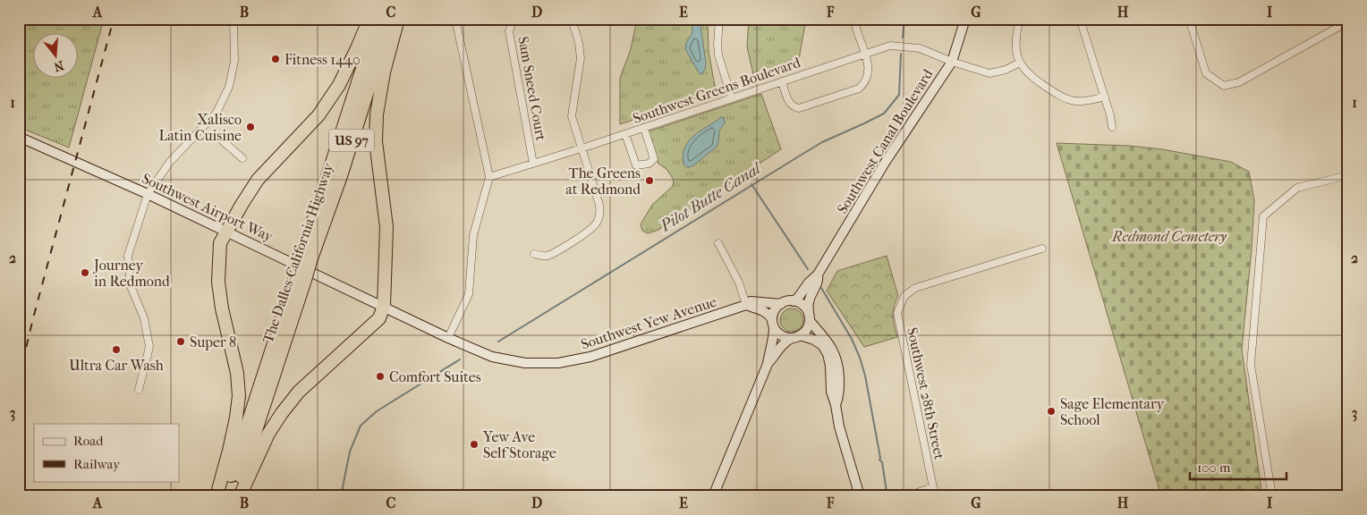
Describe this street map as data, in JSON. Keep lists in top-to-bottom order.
{
  "streets": {
    "highway": ["US 97", "The Dalles-California Highway"],
    "main road": ["Southwest Canal Boulevard", "Southwest Airport Way", "Southwest Yew Avenue"],
    "street": ["Sam Sneed Court", "Southwest Greens Boulevard", "Southwest 28th Street"]
  },
  "crossings": [
    ["Sam Sneed Court", "Southwest Greens Boulevard"],
    ["Southwest Greens Boulevard", "Southwest Canal Boulevard"],
    ["Southwest Canal Boulevard", "Southwest Yew Avenue"],
    ["Southwest Airport Way", "Southwest Yew Avenue"]
  ],
  "water": ["Pilot Butte Canal"],
  "parks": ["Redmond Cemetery"],
  "places": [
    "Fitness 1440",
    "Xalisco Latin Cuisine",
    "The Greens at Redmond",
    "Journey in Redmond",
    "Super 8",
    "Ultra Car Wash",
    "Comfort Suites",
    "Sage Elementary School",
    "Yew Ave Self Storage"
  ],
  "legend": ["Road", "Railway"],
  "scale_bar": "100 m",
  "north": "bottom",
  "grid": {
    "columns": [
      "A",
      "B",
      "C",
      "D",
      "E",
      "F",
      "G",
      "H",
      "I"
    ],
    "rows": ["1", "2", "3"]
  }
}
